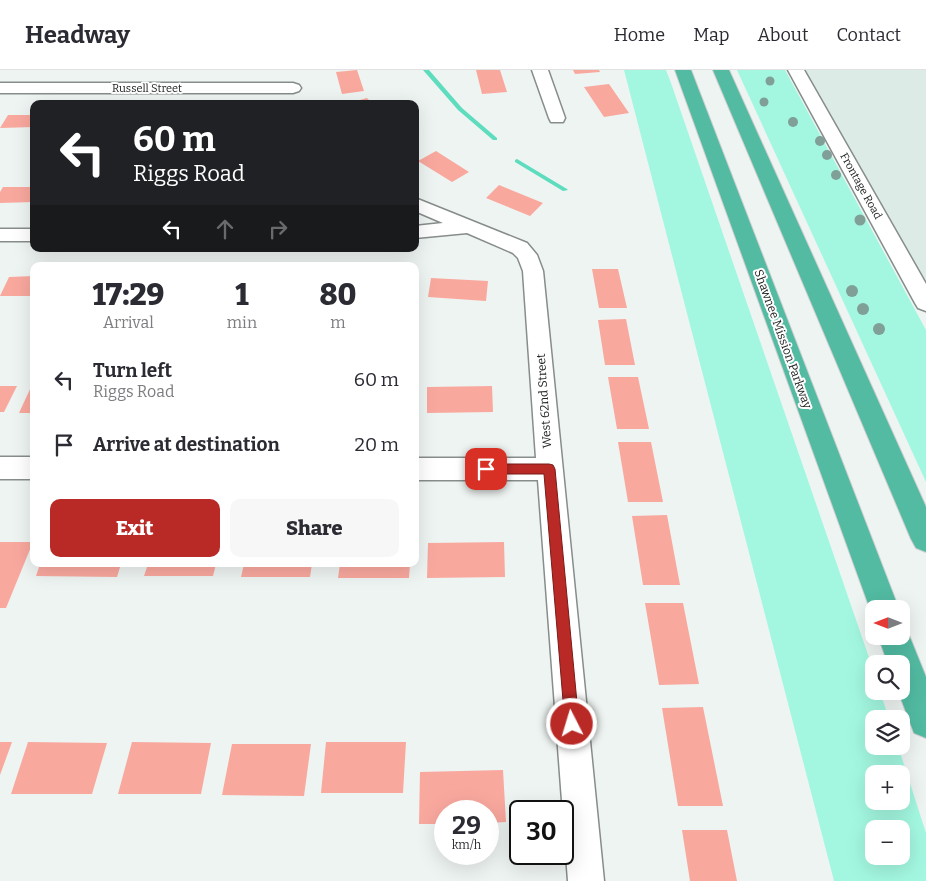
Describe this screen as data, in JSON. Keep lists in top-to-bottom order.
{
  "streets": {
    "highway": ["Shawnee Mission Parkway"],
    "street": ["Russell Street", "Frontage Road", "West 62nd Street"]
  },
  "north": "left",
  "page": {
    "header": "Headway",
    "nav": [
      "Home",
      "Map",
      "About",
      "Contact"
    ],
    "turn": ["60 m", "Riggs Road"],
    "eta": [
      "17:29",
      "Arrival",
      "1",
      "min",
      "80",
      "m"
    ],
    "list": [
      {
        "name": "Turn left",
        "note": "Riggs Road",
        "value": "60 m"
      },
      {
        "name": "Arrive at destination",
        "value": "20 m"
      }
    ],
    "buttons": ["Exit", "Share"],
    "map_buttons": ["+", "−"],
    "speed": "29 km/h",
    "limit": "30"
  }
}
